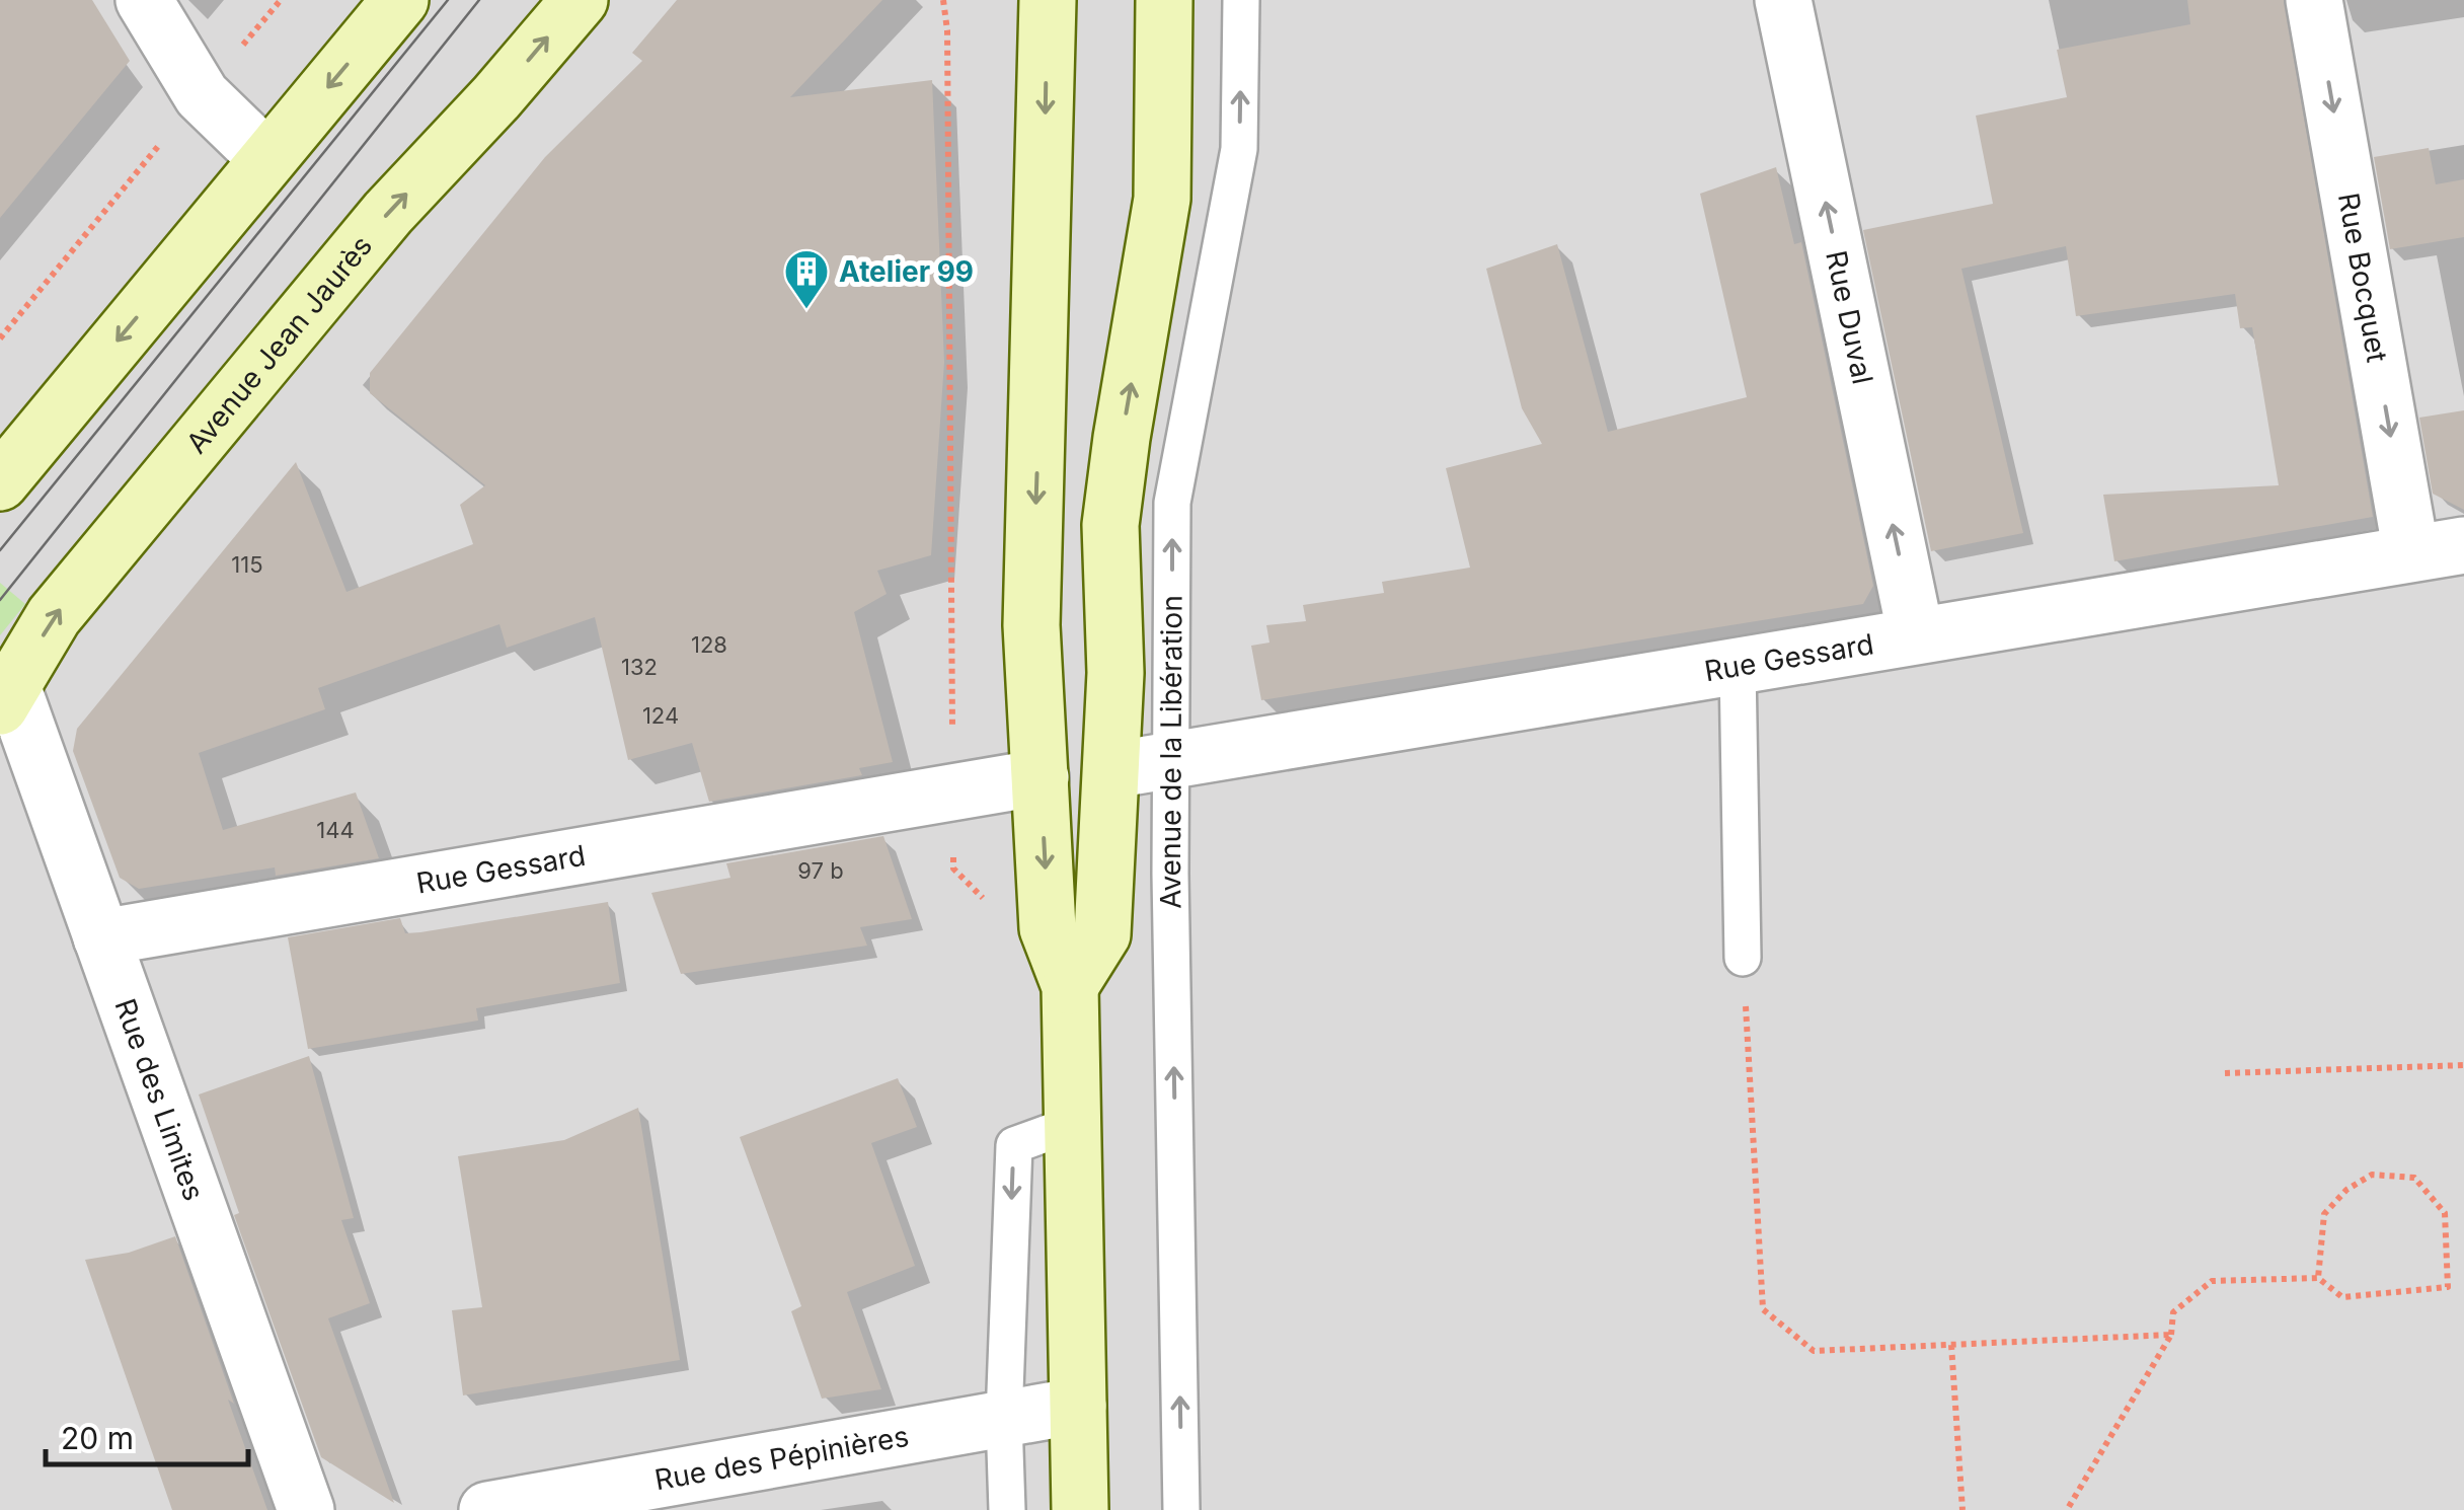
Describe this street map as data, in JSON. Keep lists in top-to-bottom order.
{
  "streets": {
    "main road": ["Avenue Jean Jaurès", "Avenue de la Libération"],
    "street": [
      "Rue Bocquet",
      "Rue Duval",
      "Rue Gessard",
      "Rue des Limites",
      "Rue des Pépinières"
    ]
  },
  "crossings": [
    ["Rue Bocquet", "Rue Gessard"],
    ["Rue Duval", "Rue Gessard"],
    ["Avenue Jean Jaurès", "Rue des Limites"],
    ["Rue Gessard", "Avenue de la Libération"],
    ["Rue Gessard", "Rue des Limites"]
  ],
  "one_way": ["Rue Bocquet", "Rue Duval"],
  "places": {
    "building": ["Atelier 99"]
  },
  "house_numbers": [
    "115",
    "128",
    "132",
    "124",
    "144",
    "97 b"
  ],
  "scale_bar": "20 m"
}
